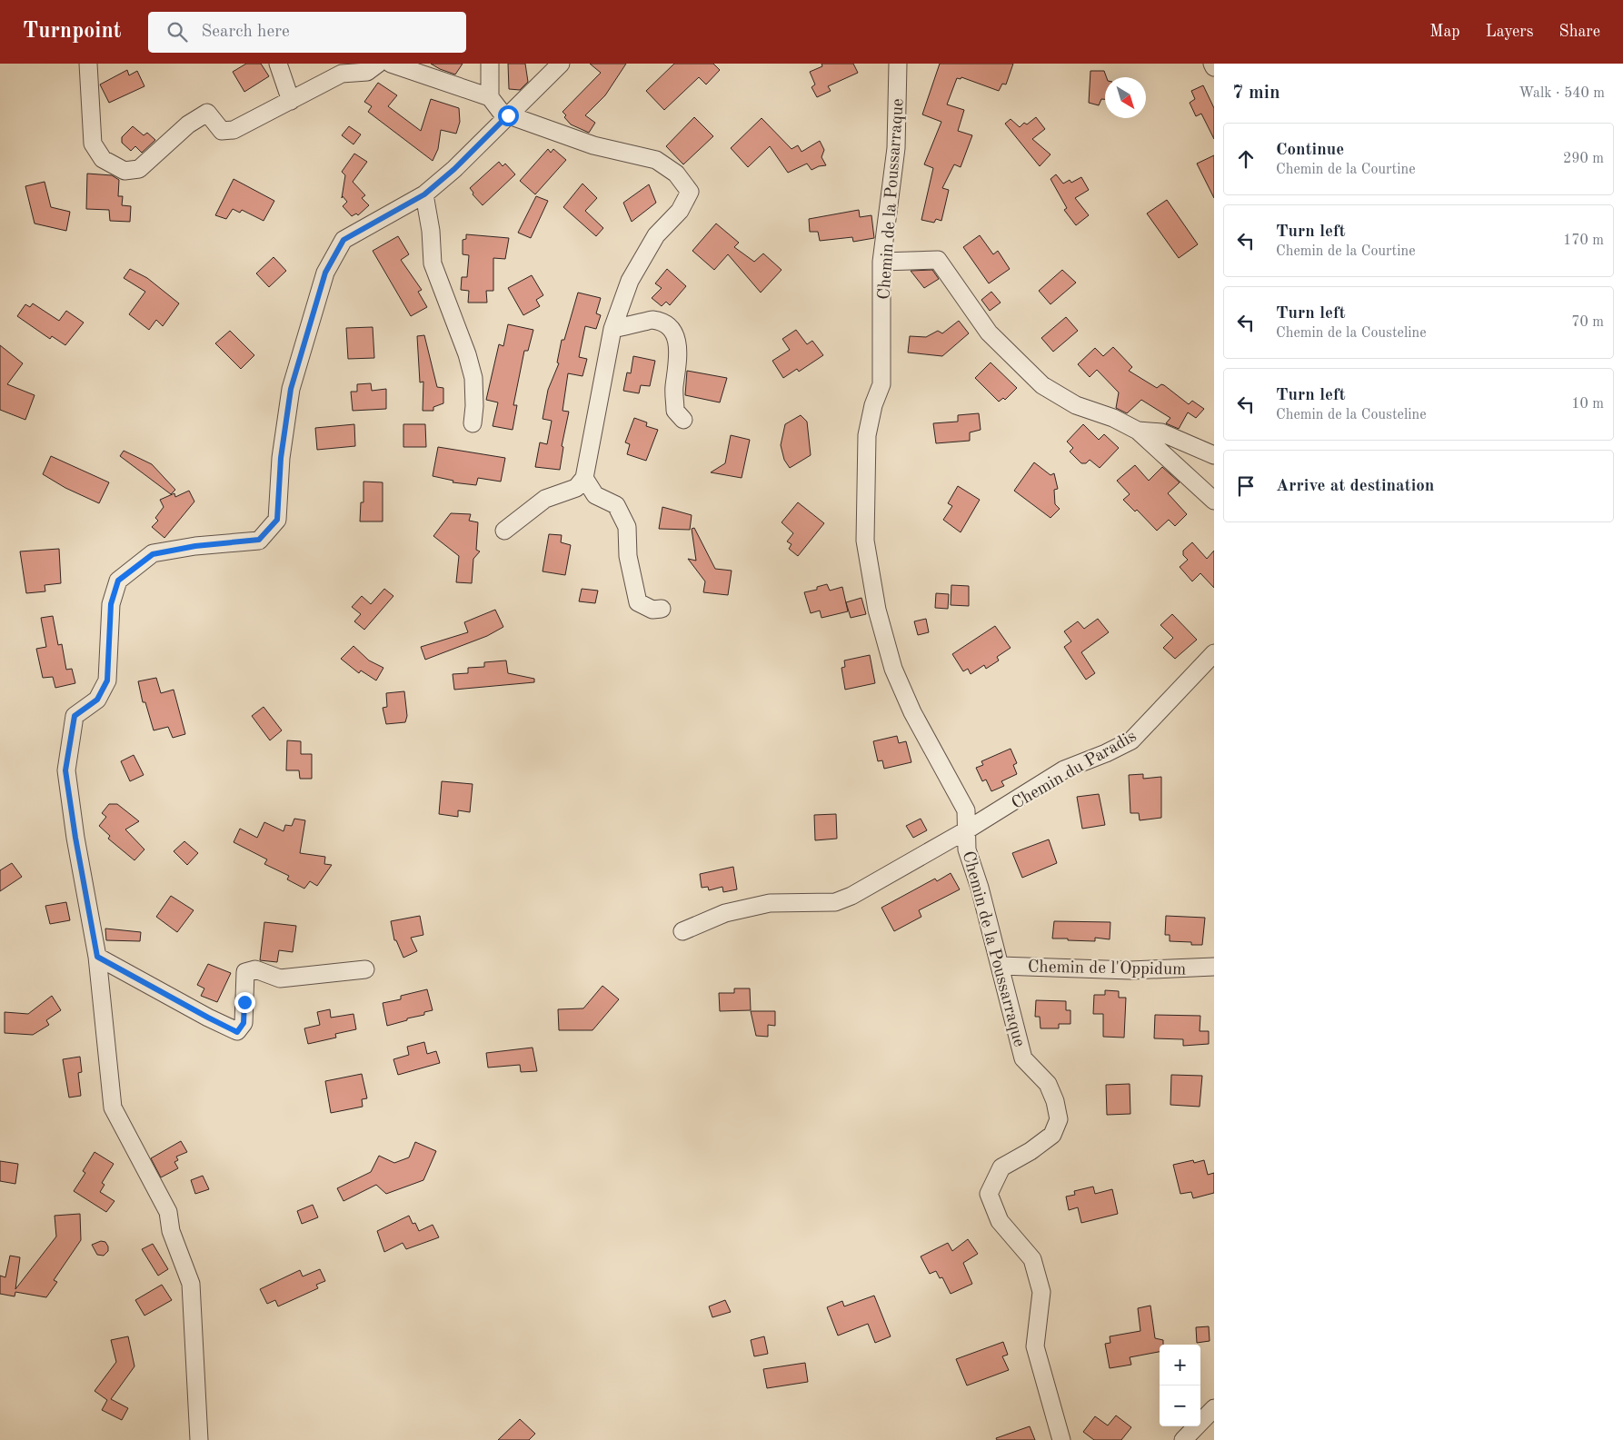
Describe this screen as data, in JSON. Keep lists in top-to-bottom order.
{
  "streets": {
    "street": ["Chemin de la Poussarraque", "Chemin du Paradis", "Chemin de l'Oppidum"]
  },
  "crossings": [
    ["Chemin de la Poussarraque", "Chemin du Paradis"],
    ["Chemin de la Poussarraque", "Chemin de l'Oppidum"]
  ],
  "north": "bottom right",
  "page": {
    "header": "Turnpoint",
    "search": "Search here",
    "nav": ["Map", "Layers", "Share"],
    "heading": ["7 min", "Walk · 540 m"],
    "list": [
      ["Continue", "Chemin de la Courtine", "290 m"],
      ["Turn left", "Chemin de la Courtine", "170 m"],
      ["Turn left", "Chemin de la Cousteline", "70 m"],
      ["Turn left", "Chemin de la Cousteline", "10 m"],
      "Arrive at destination"
    ],
    "map_buttons": ["+", "−"]
  }
}
